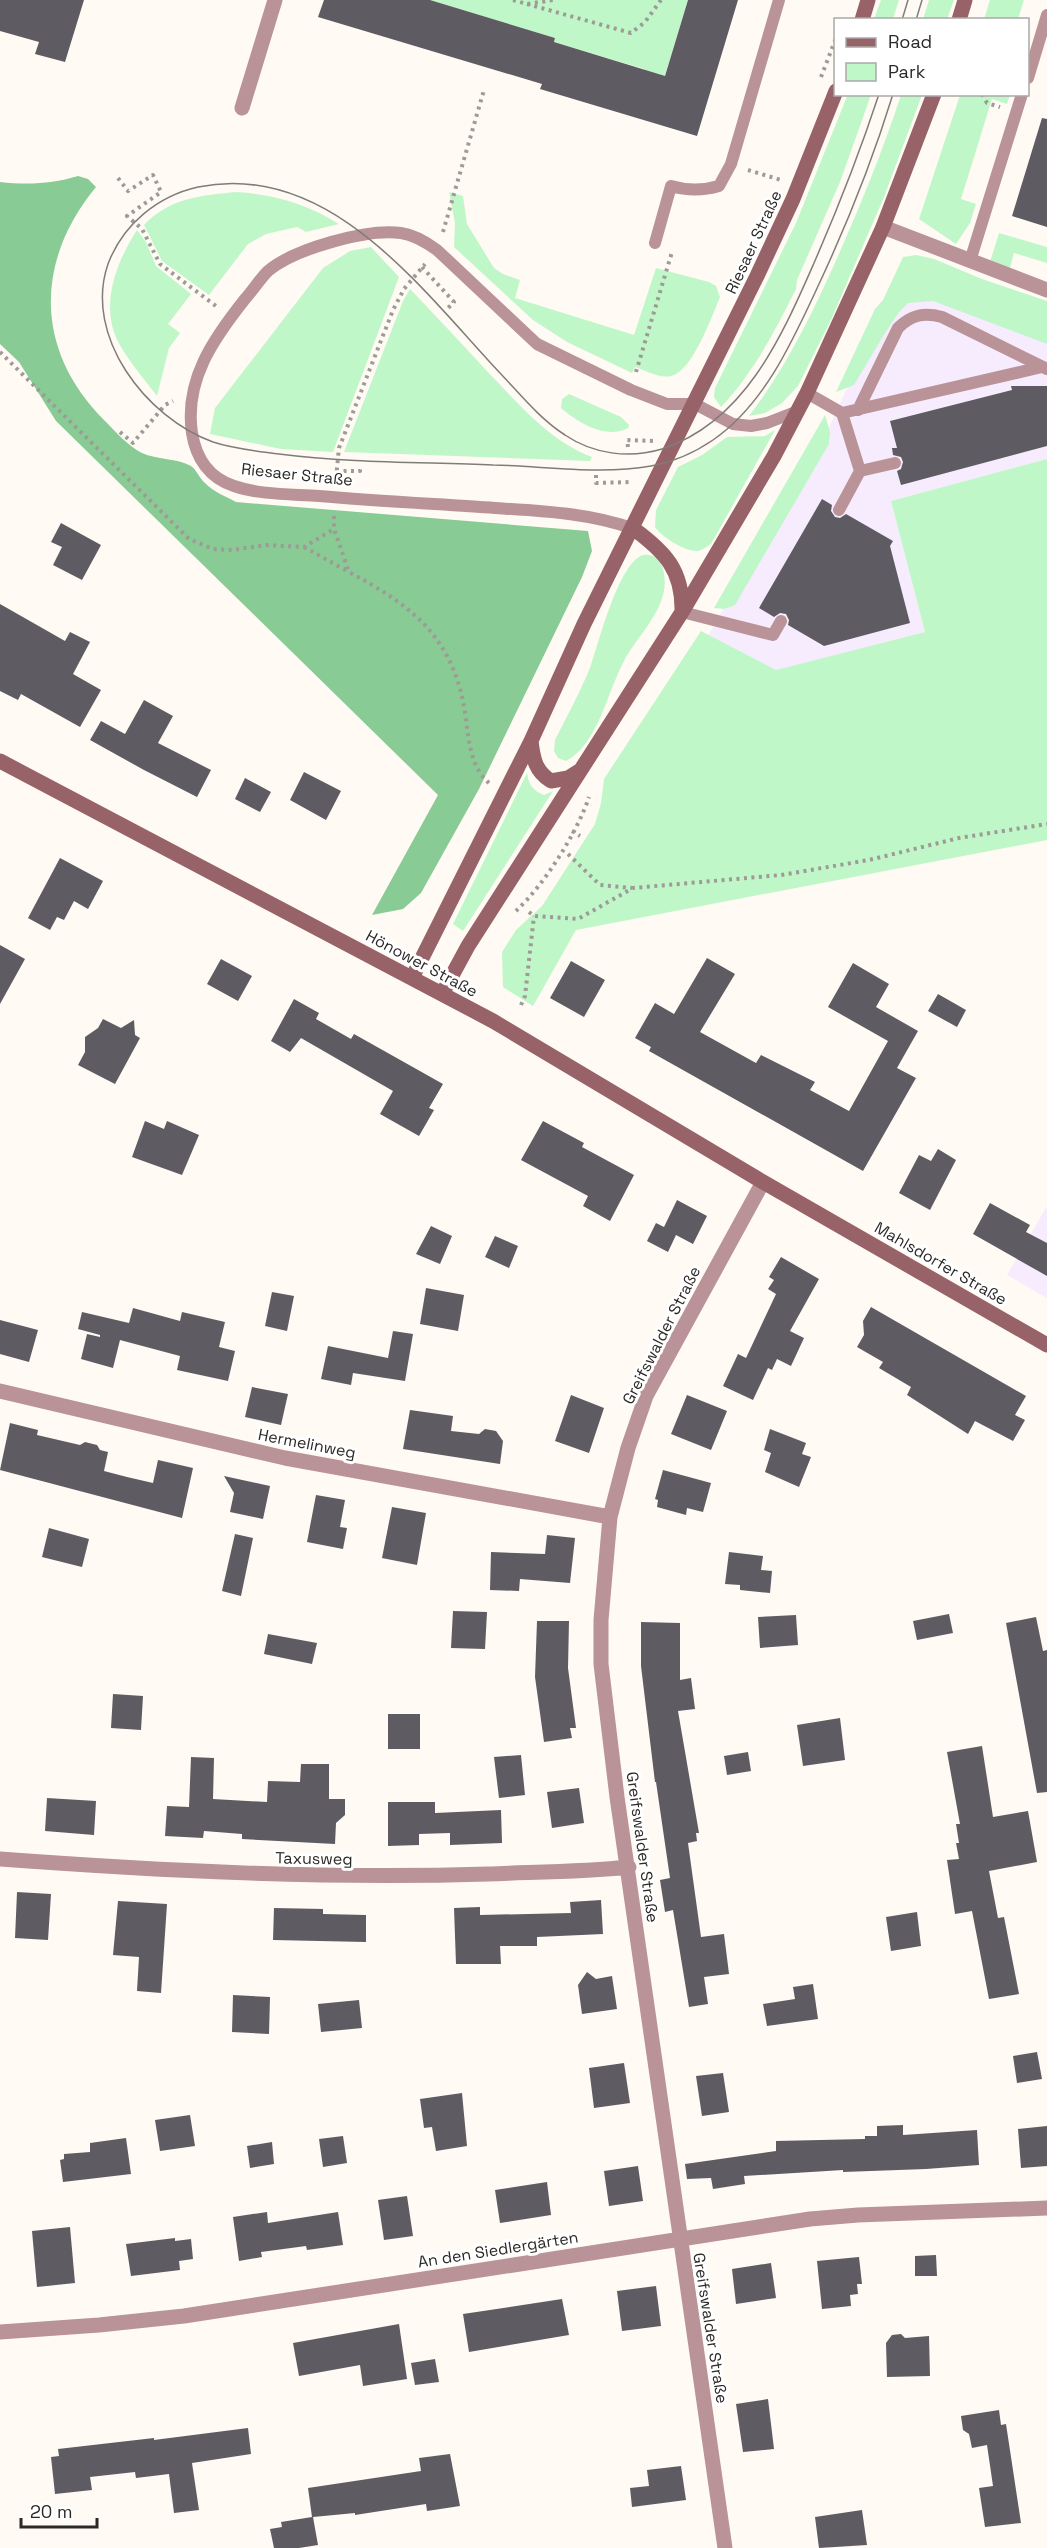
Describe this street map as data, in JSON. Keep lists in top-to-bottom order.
{
  "streets": {
    "main road": ["Riesaer Straße", "Hönower Straße", "Mahlsdorfer Straße"],
    "street": [
      "Greifswalder Straße",
      "Hermelinweg",
      "Taxusweg",
      "An den Siedlergärten"
    ]
  },
  "crossings": [
    ["Riesaer Straße", "Hönower Straße"],
    ["Hönower Straße", "Mahlsdorfer Straße"],
    ["Hönower Straße", "Greifswalder Straße"],
    ["Greifswalder Straße", "Hermelinweg"],
    ["Greifswalder Straße", "Taxusweg"],
    ["Greifswalder Straße", "An den Siedlergärten"]
  ],
  "legend": ["Road", "Park"],
  "scale_bar": "20 m"
}
